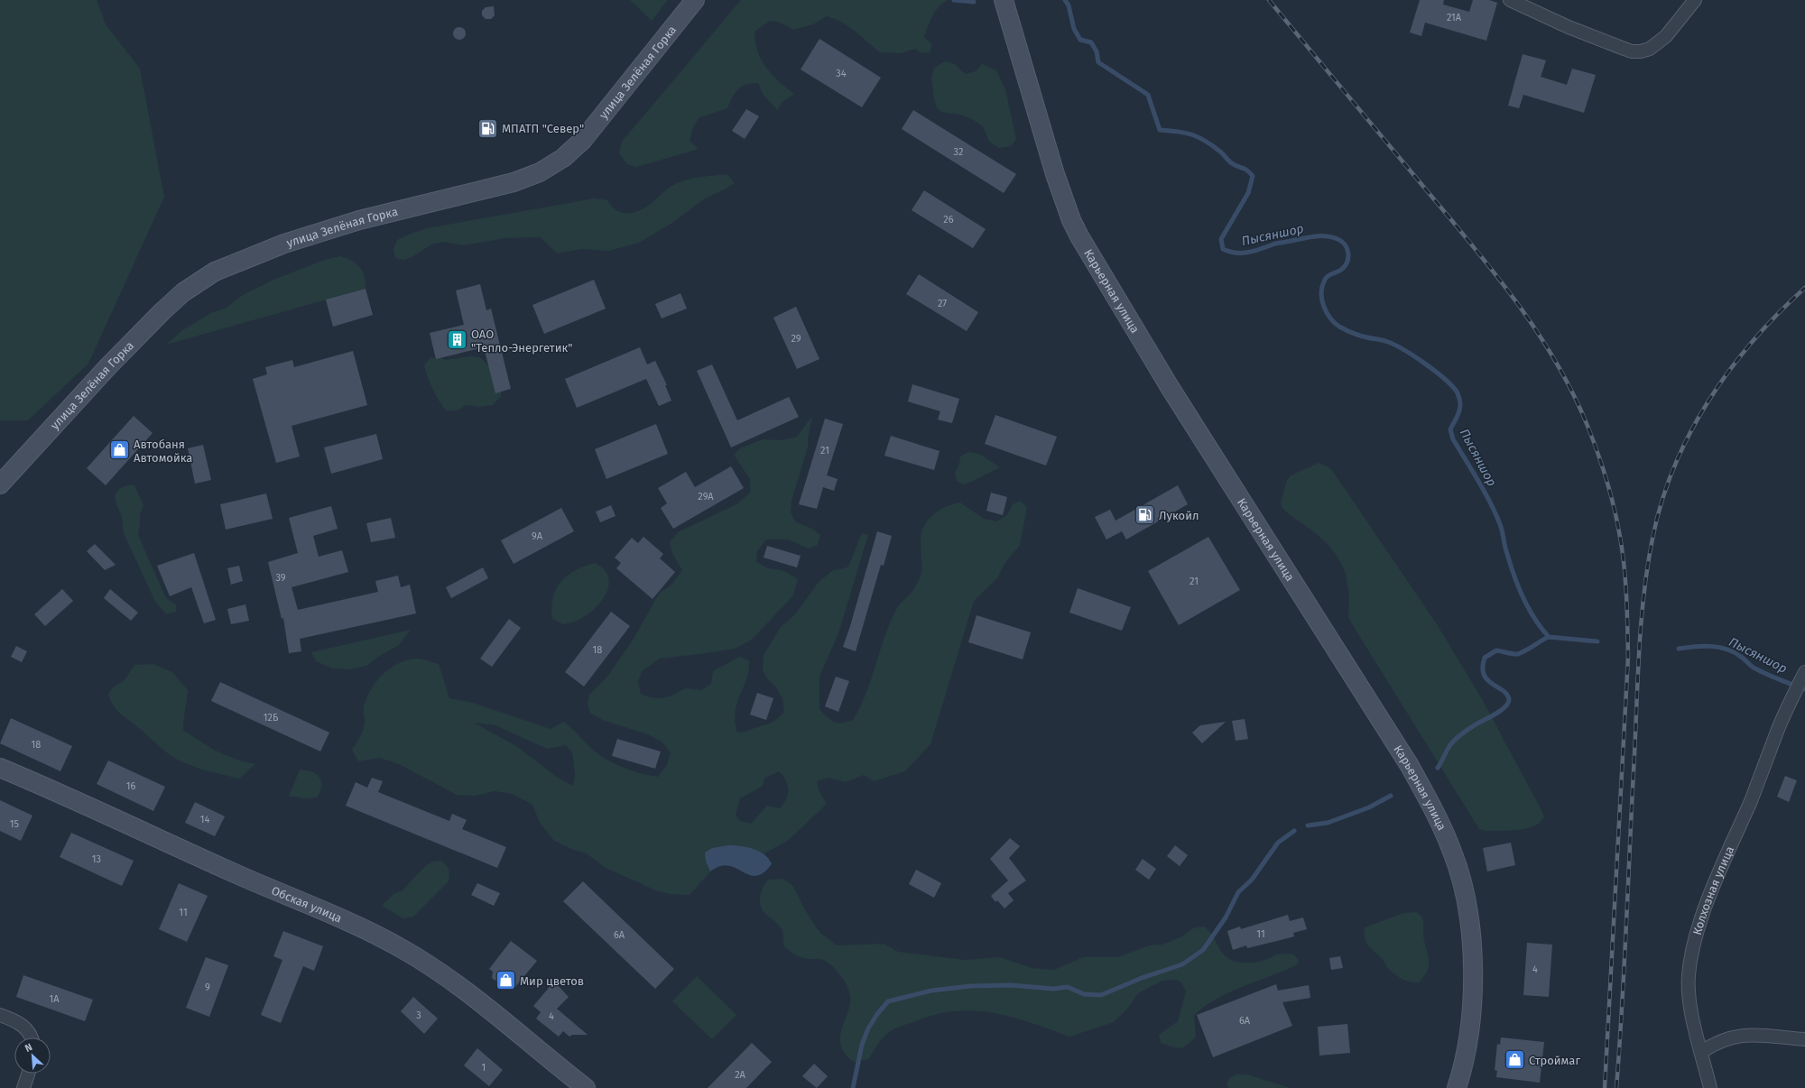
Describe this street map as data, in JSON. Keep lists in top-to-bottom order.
{
  "streets": {
    "street": [
      "улица Зелёная Горка",
      "Карьерная улица",
      "Колхозная улица",
      "Обская улица"
    ]
  },
  "water": ["Пысяншор"],
  "places": {
    "fuel station": ["МПАТП \"Север\"", "Лукойл"],
    "building": ["ОАО \"Тепло-Энергетик\""],
    "shop": ["Автобаня Автомойка", "Мир цветов", "Строймаг"]
  },
  "house_numbers": [
    "21А",
    "34",
    "32",
    "26",
    "27",
    "29",
    "21",
    "29А",
    "9А",
    "39",
    "21",
    "18",
    "12Б",
    "18",
    "16",
    "14",
    "15",
    "13",
    "11",
    "11",
    "6А",
    "4",
    "9",
    "1А",
    "3",
    "4",
    "6А",
    "1",
    "2А"
  ],
  "north": "top left"
}
